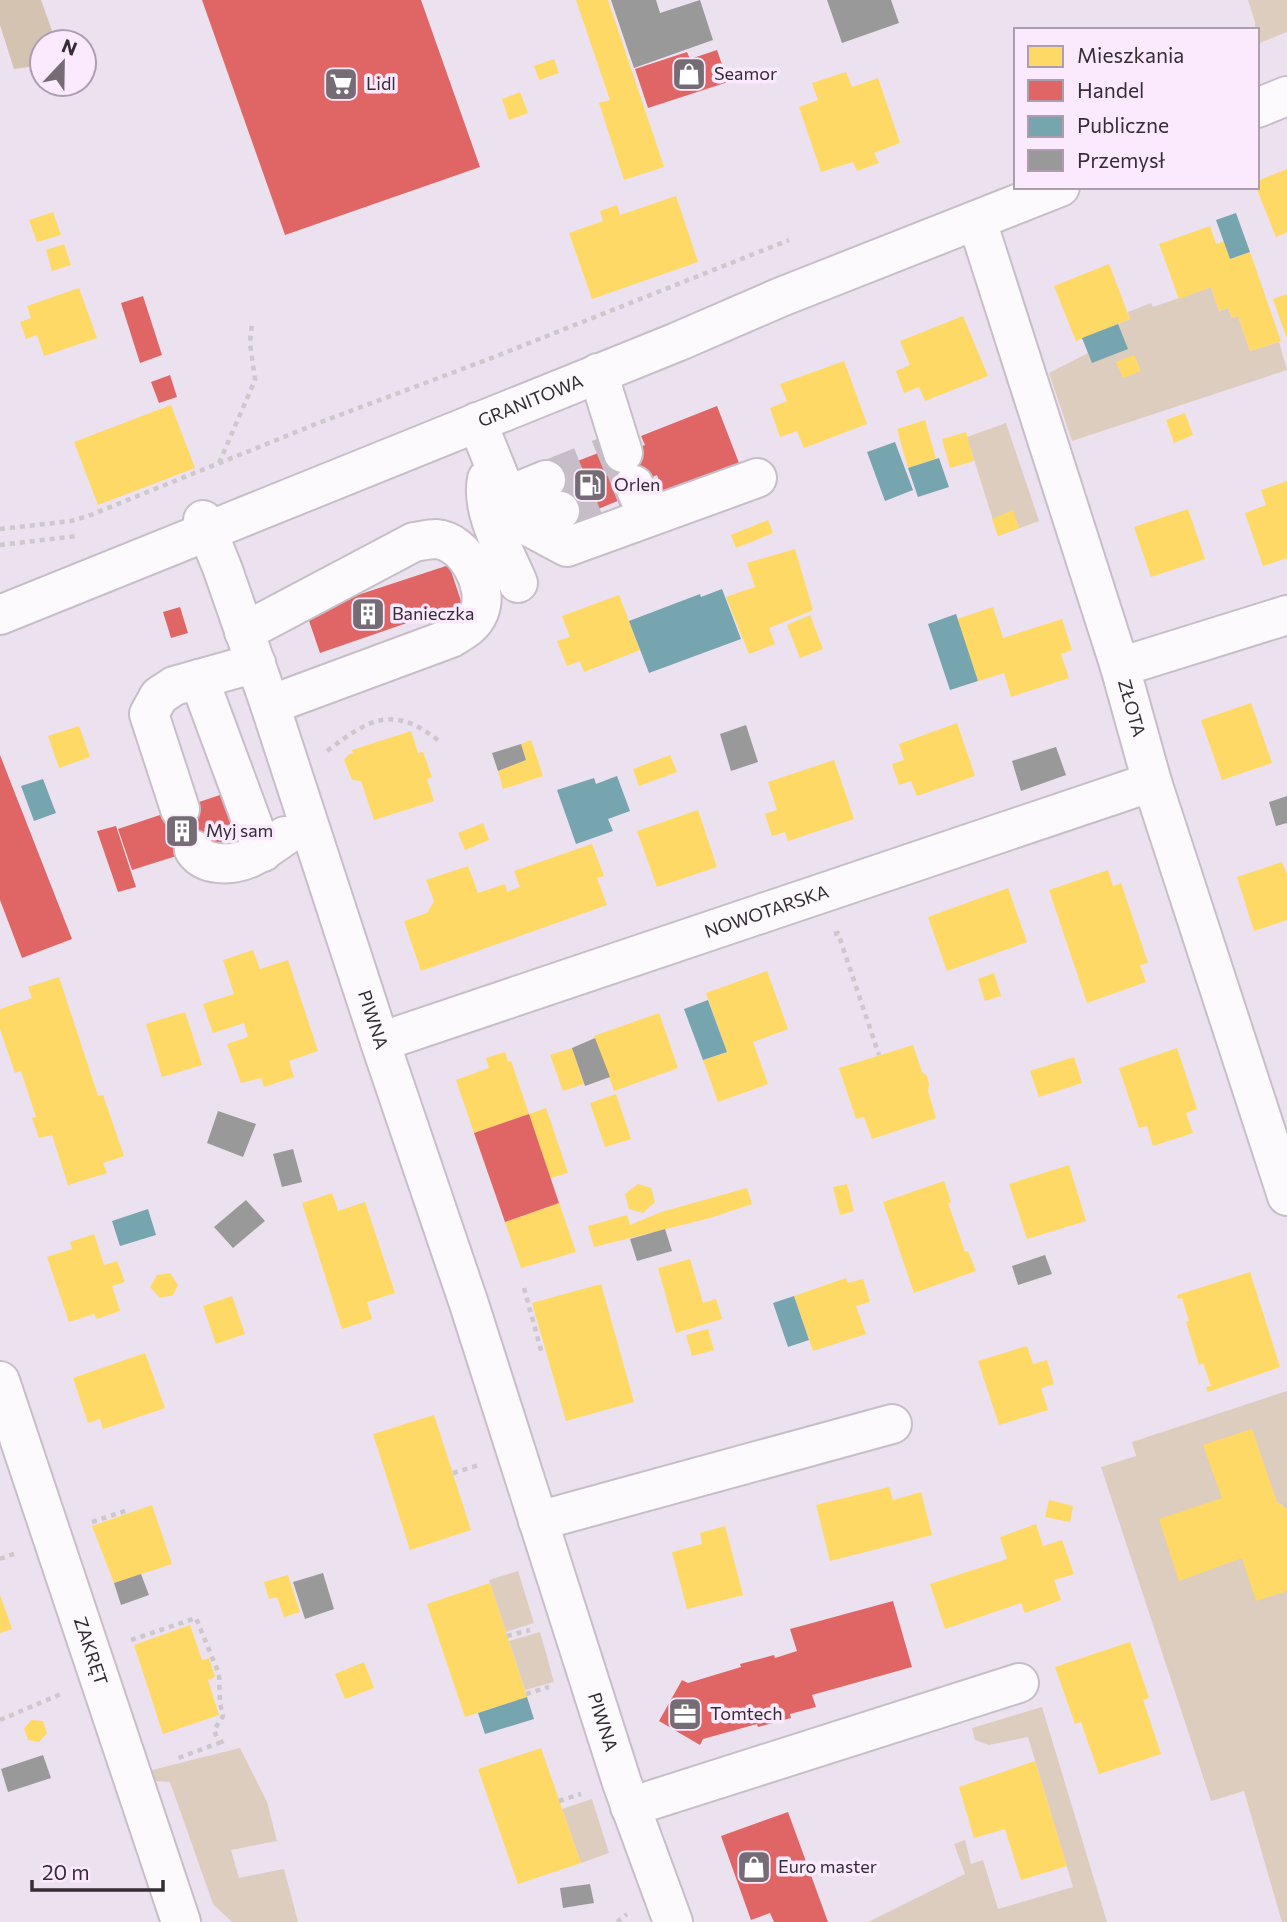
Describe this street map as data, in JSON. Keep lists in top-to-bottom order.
{
  "streets": {
    "street": [
      "GRANITOWA",
      "ZŁOTA",
      "NOWOTARSKA",
      "PIWNA",
      "ZAKRĘT"
    ]
  },
  "crossings": [
    ["GRANITOWA", "ZŁOTA"],
    ["GRANITOWA", "PIWNA"],
    ["ZŁOTA", "NOWOTARSKA"],
    ["NOWOTARSKA", "PIWNA"]
  ],
  "places": {
    "shop": ["Seamor", "Euro master"],
    "supermarket": ["Lidl"],
    "fuel station": ["Orlen"],
    "building": ["Banieczka", "Myj sam"],
    "office": ["Tomtech"]
  },
  "legend": [
    "Mieszkania",
    "Handel",
    "Publiczne",
    "Przemysł"
  ],
  "scale_bar": "20 m",
  "north": "top"
}
